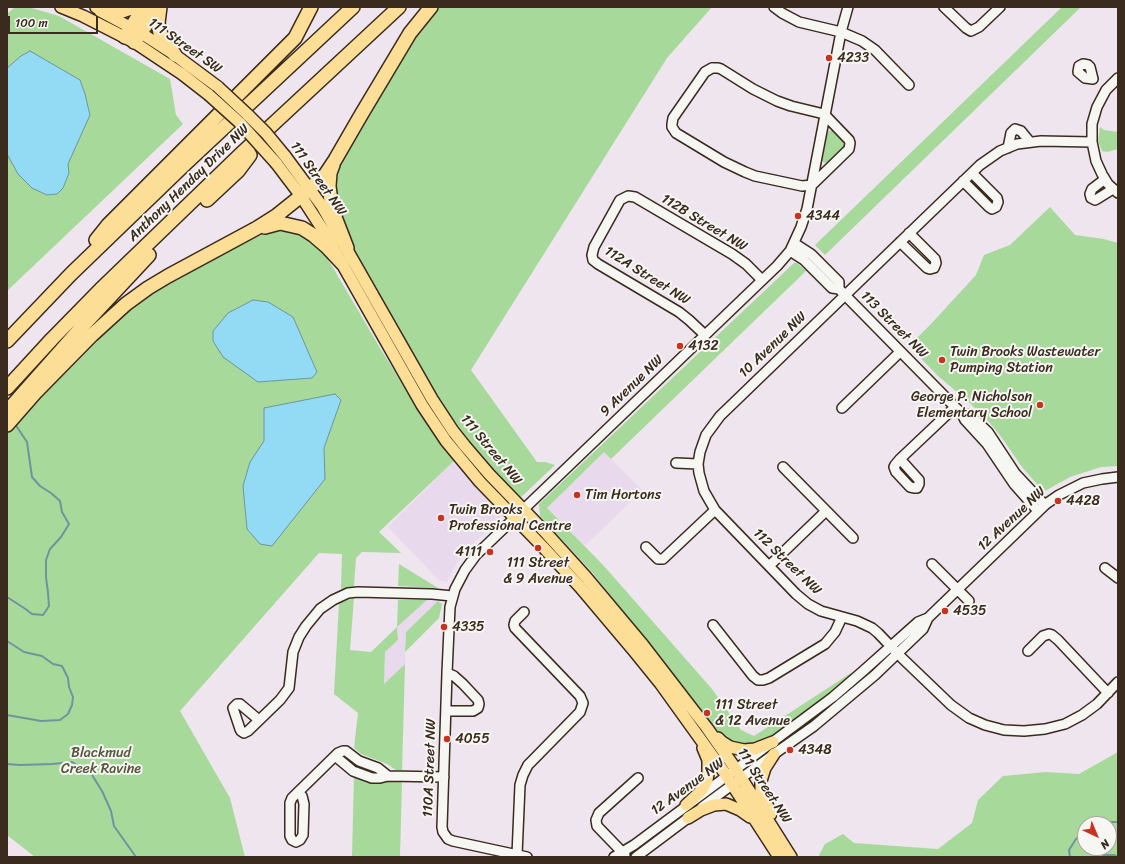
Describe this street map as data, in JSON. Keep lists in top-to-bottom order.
{
  "streets": {
    "highway": ["Anthony Henday Drive NW"],
    "main road": ["111 Street SW", "111 Street NW"],
    "street": [
      "112B Street NW",
      "112A Street NW",
      "113 Street NW",
      "10 Avenue NW",
      "9 Avenue NW",
      "12 Avenue NW",
      "112 Street NW",
      "110A Street NW"
    ]
  },
  "crossings": [
    ["111 Street SW", "111 Street NW"],
    ["111 Street NW", "9 Avenue NW"],
    ["111 Street NW", "12 Avenue NW"],
    ["112B Street NW", "112A Street NW"],
    ["112B Street NW", "9 Avenue NW"],
    ["112A Street NW", "9 Avenue NW"],
    ["113 Street NW", "10 Avenue NW"],
    ["113 Street NW", "9 Avenue NW"],
    ["113 Street NW", "12 Avenue NW"],
    ["10 Avenue NW", "112 Street NW"],
    ["9 Avenue NW", "110A Street NW"],
    ["12 Avenue NW", "112 Street NW"]
  ],
  "parks": ["Blackmud Creek Ravine"],
  "places": [
    "4233",
    "4344",
    "4132",
    "Twin Brooks Wastewater Pumping Station",
    "George P. Nicholson Elementary School",
    "Tim Hortons",
    "4428",
    "Twin Brooks Professional Centre",
    "111 Street & 9 Avenue",
    "4111",
    "4535",
    "4335",
    "111 Street & 12 Avenue",
    "4055",
    "4348"
  ],
  "scale_bar": "100 m",
  "north": "bottom right"
}
